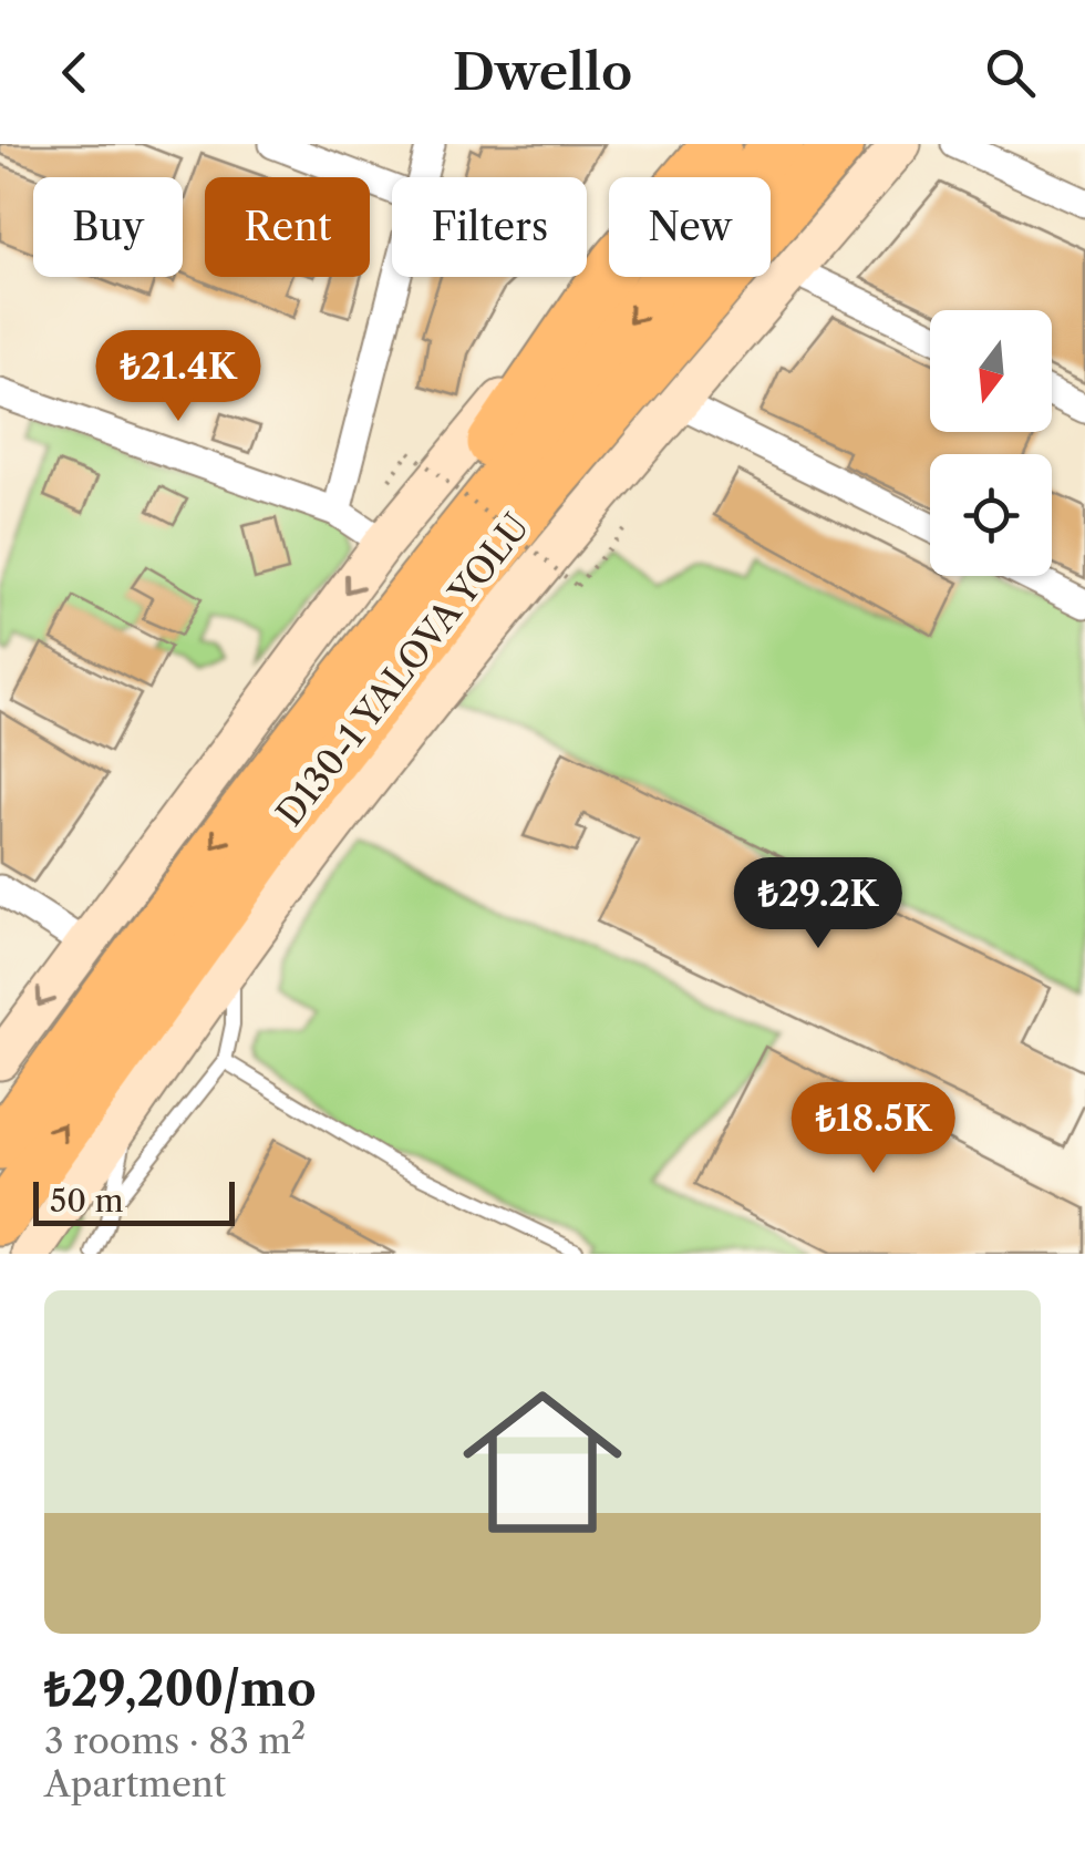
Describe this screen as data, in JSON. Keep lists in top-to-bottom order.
{
  "streets": {
    "highway": ["D130-1 YALOVA YOLU"]
  },
  "scale_bar": "50 m",
  "north": "bottom",
  "page": {
    "header": "Dwello",
    "chip": [
      "Buy",
      "Rent",
      "Filters",
      "New"
    ],
    "price": ["₺21.4K", "₺29.2K", "₺18.5K"],
    "scale": "50 m",
    "list": [
      {
        "name": "₺29,200/mo",
        "note": "3 rooms · 83 m² · Apartment"
      }
    ]
  }
}
